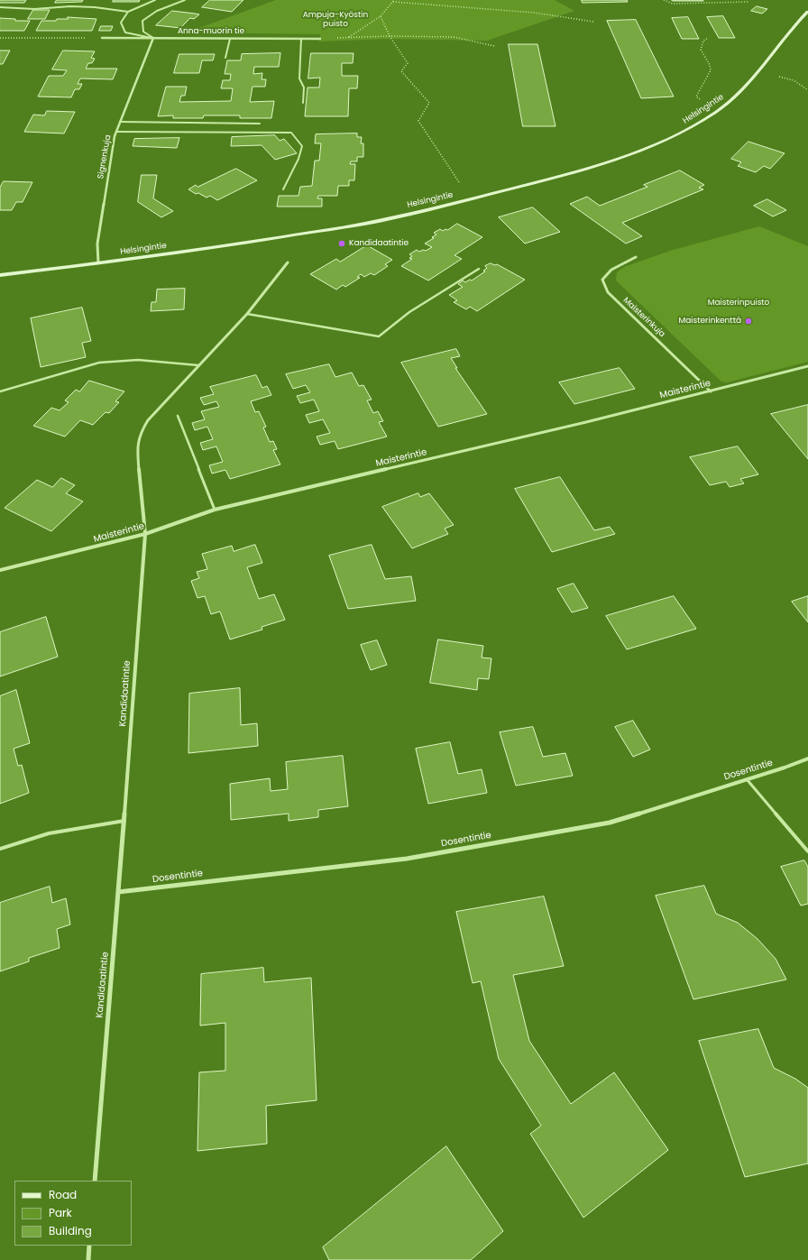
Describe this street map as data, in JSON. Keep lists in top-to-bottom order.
{
  "streets": {
    "main road": ["Helsingintie"],
    "street": [
      "Anna-muorin tie",
      "Signenkuja",
      "Maisterinkuja",
      "Maisterintie",
      "Kandidaatintie",
      "Dosentintie"
    ]
  },
  "crossings": [
    ["Anna-muorin tie", "Signenkuja"],
    ["Helsingintie", "Signenkuja"],
    ["Maisterinkuja", "Maisterintie"],
    ["Maisterintie", "Kandidaatintie"],
    ["Kandidaatintie", "Dosentintie"]
  ],
  "parks": ["Ampuja-Kyöstin puisto", "Maisterinpuisto"],
  "places": ["Kandidaatintie", "Maisterinkenttä"],
  "legend": ["Road", "Park", "Building"]
}
